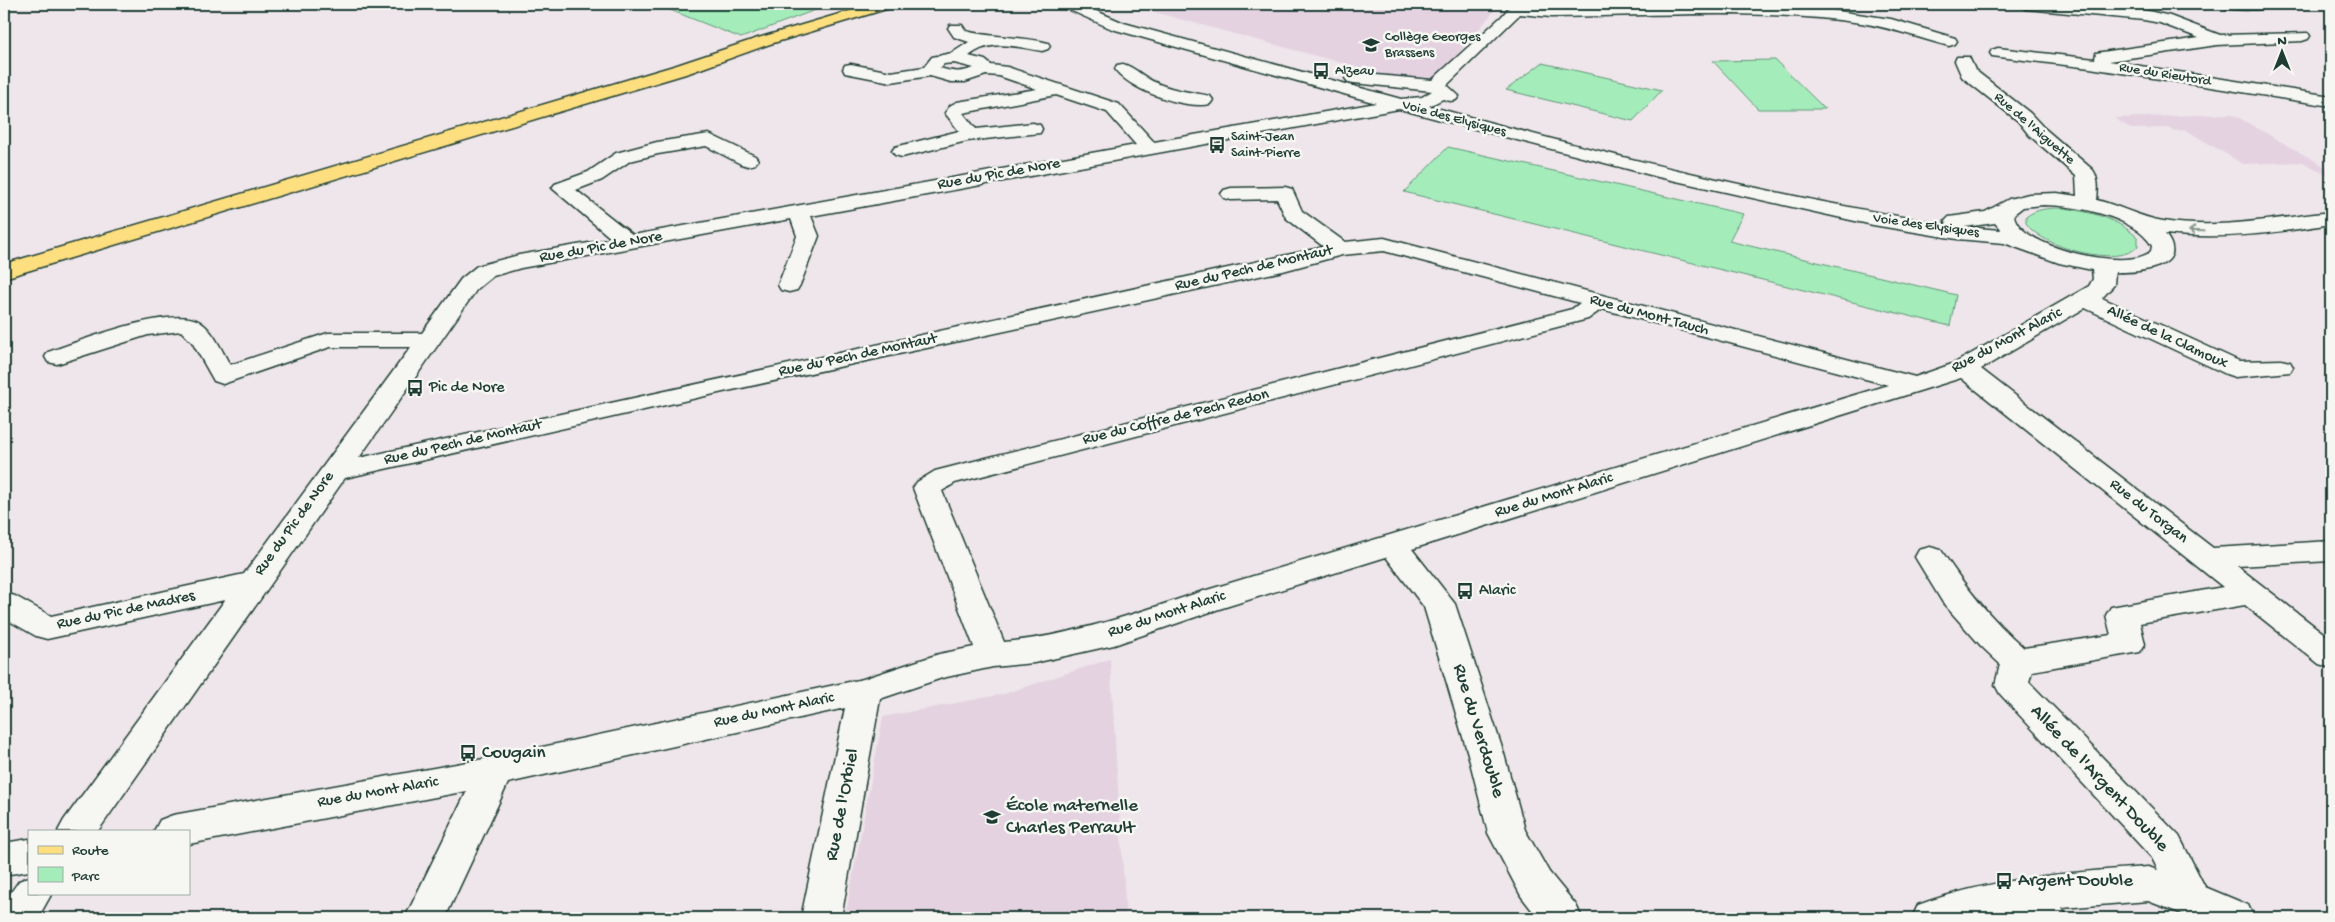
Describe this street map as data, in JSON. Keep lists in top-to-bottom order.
{
  "streets": {
    "street": [
      "Rue du Rieutord",
      "Voie des Elysiques",
      "Rue de l'Aiguette",
      "Rue du Pic de Nore",
      "Rue du Pech de Montaut",
      "Rue du Mont Tauch",
      "Allée de la Clamoux",
      "Rue du Mont Alaric",
      "Rue du Coffre de Pech Redon",
      "Rue du Torgan",
      "Rue du Pic de Madres",
      "Rue du Verdouble",
      "Allée de l'Argent Double",
      "Rue de l'Orbiel"
    ]
  },
  "crossings": [
    ["Rue du Rieutord", "Rue de l'Aiguette"],
    ["Voie des Elysiques", "Rue de l'Aiguette"],
    ["Voie des Elysiques", "Rue du Pic de Nore"],
    ["Rue du Pic de Nore", "Rue du Pech de Montaut"],
    ["Rue du Pic de Nore", "Rue du Pic de Madres"],
    ["Rue du Pech de Montaut", "Rue du Mont Tauch"],
    ["Rue du Mont Tauch", "Rue du Mont Alaric"],
    ["Rue du Mont Tauch", "Rue du Coffre de Pech Redon"],
    ["Allée de la Clamoux", "Rue du Mont Alaric"],
    ["Rue du Mont Alaric", "Rue du Coffre de Pech Redon"],
    ["Rue du Mont Alaric", "Rue du Torgan"],
    ["Rue du Mont Alaric", "Rue du Verdouble"],
    ["Rue du Mont Alaric", "Rue de l'Orbiel"]
  ],
  "places": {
    "school or university": ["Collège Georges Brassens", "École maternelle Charles Perrault"],
    "bus stop": [
      "Alzeau",
      "Saint-Jean Saint-Pierre",
      "Pic de Nore",
      "Alaric",
      "Cougain",
      "Argent Double"
    ]
  },
  "legend": ["Route", "Parc"],
  "north": "top"
}
